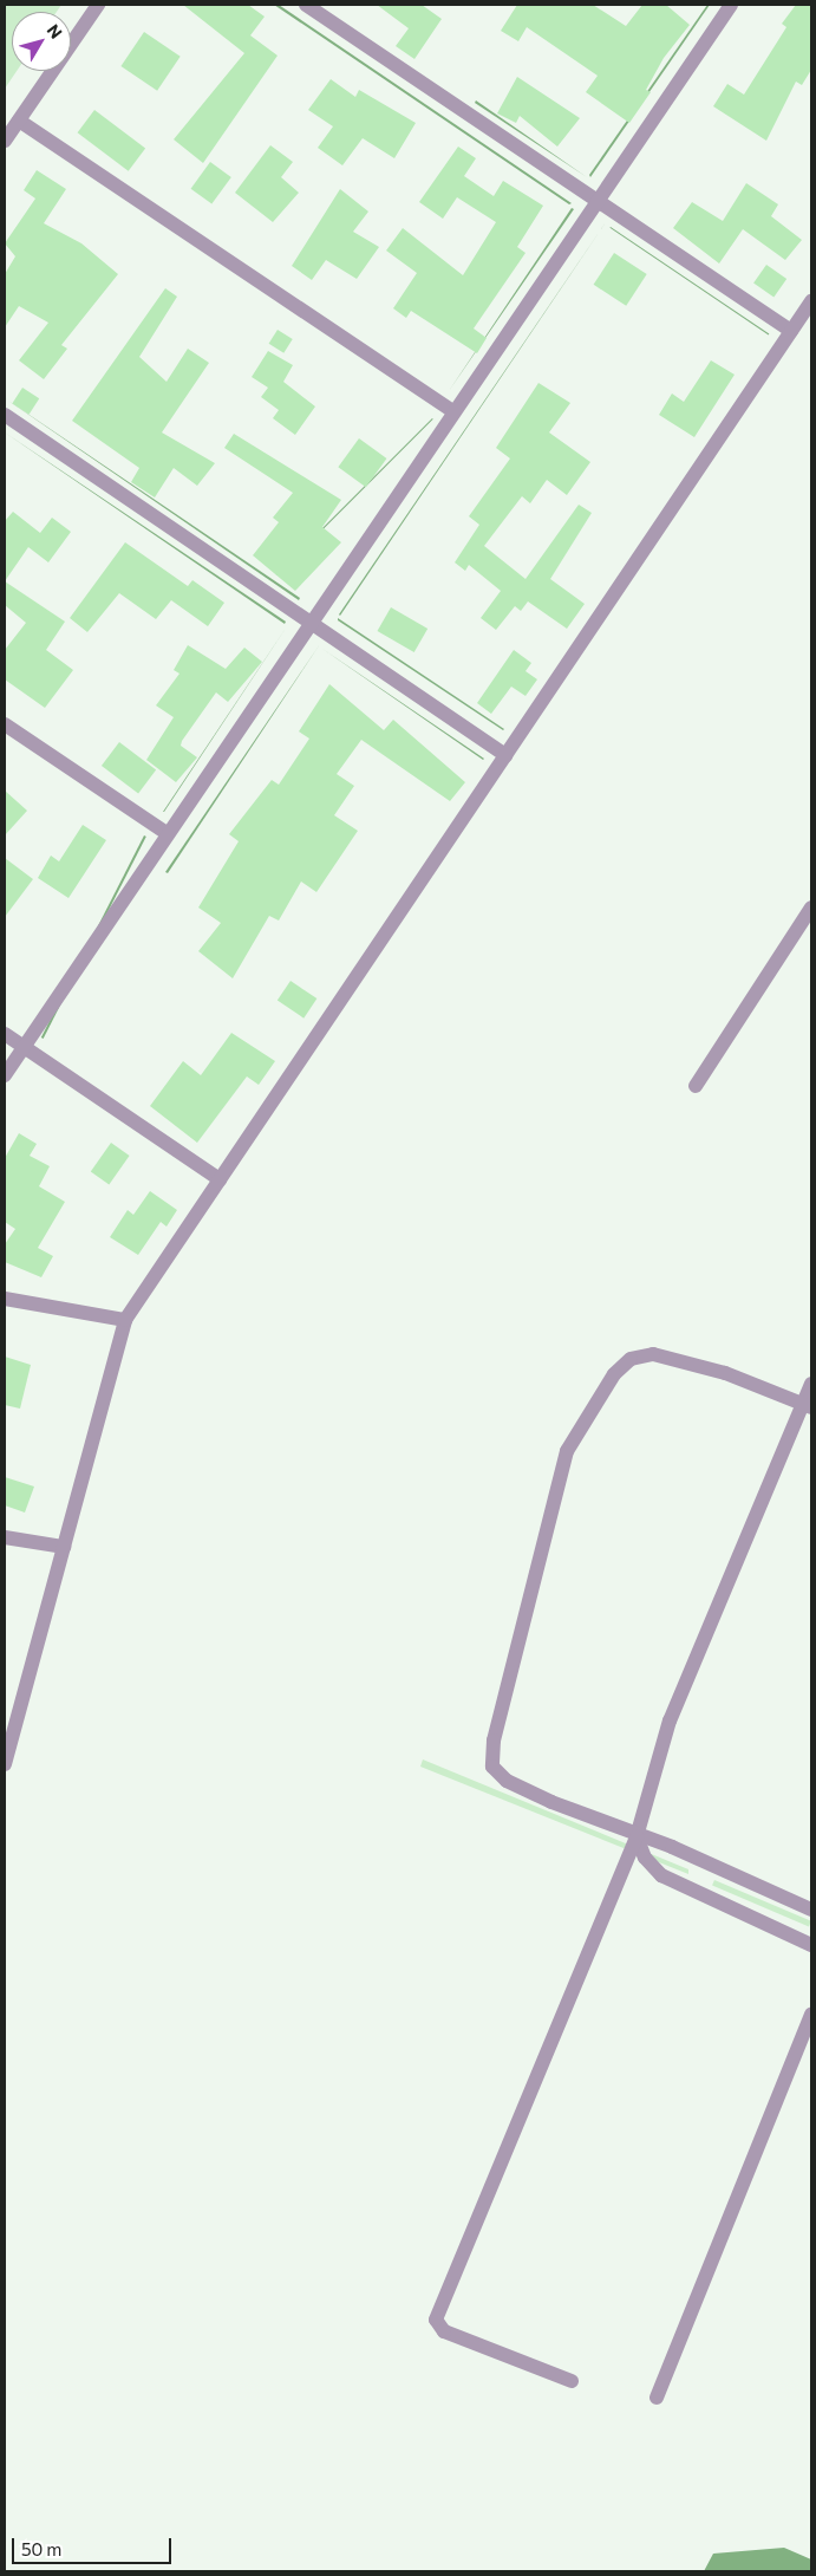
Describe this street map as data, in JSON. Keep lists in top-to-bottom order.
{
  "scale_bar": "50 m",
  "north": "top right"
}
